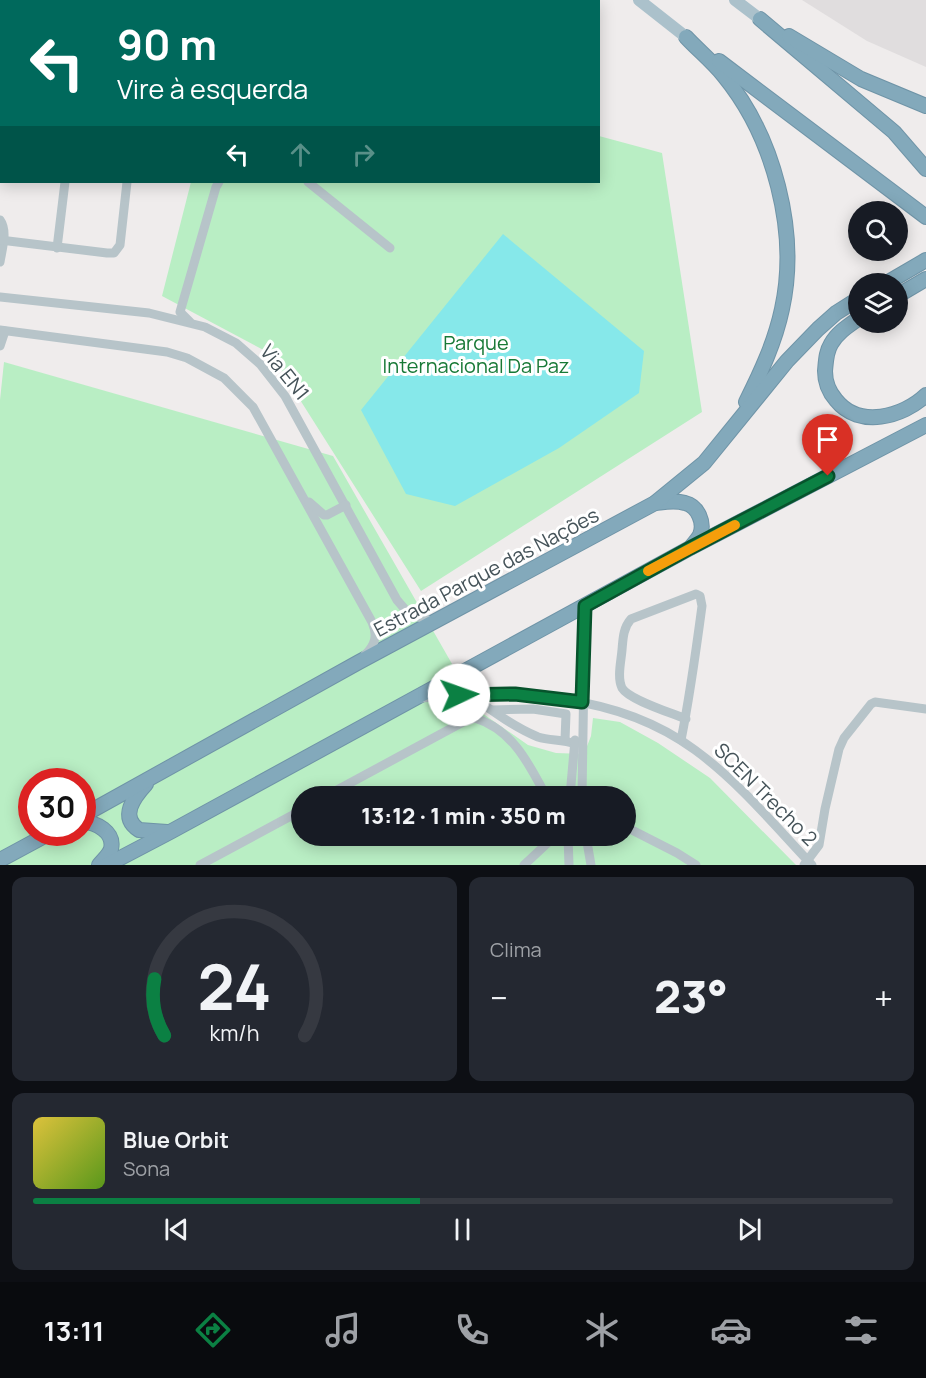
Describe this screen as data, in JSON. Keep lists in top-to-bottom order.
{
  "streets": {
    "highway": ["Estrada Parque das Nações"],
    "street": ["Via EN1", "SCEN Trecho 2"]
  },
  "crossings": [
    ["Via EN1", "Estrada Parque das Nações"]
  ],
  "parks": ["Parque Internacional Da Paz"],
  "page": {
    "turn": ["90 m", "Vire à esquerda"],
    "limit": "30",
    "trip": "13:12 · 1 min · 350 m",
    "tile": "Clima",
    "heat": ["−", "23°", "+"],
    "song": ["Blue Orbit", "Sona"],
    "tabs": "13:11",
    "gauge": ["24", "km/h"]
  }
}
